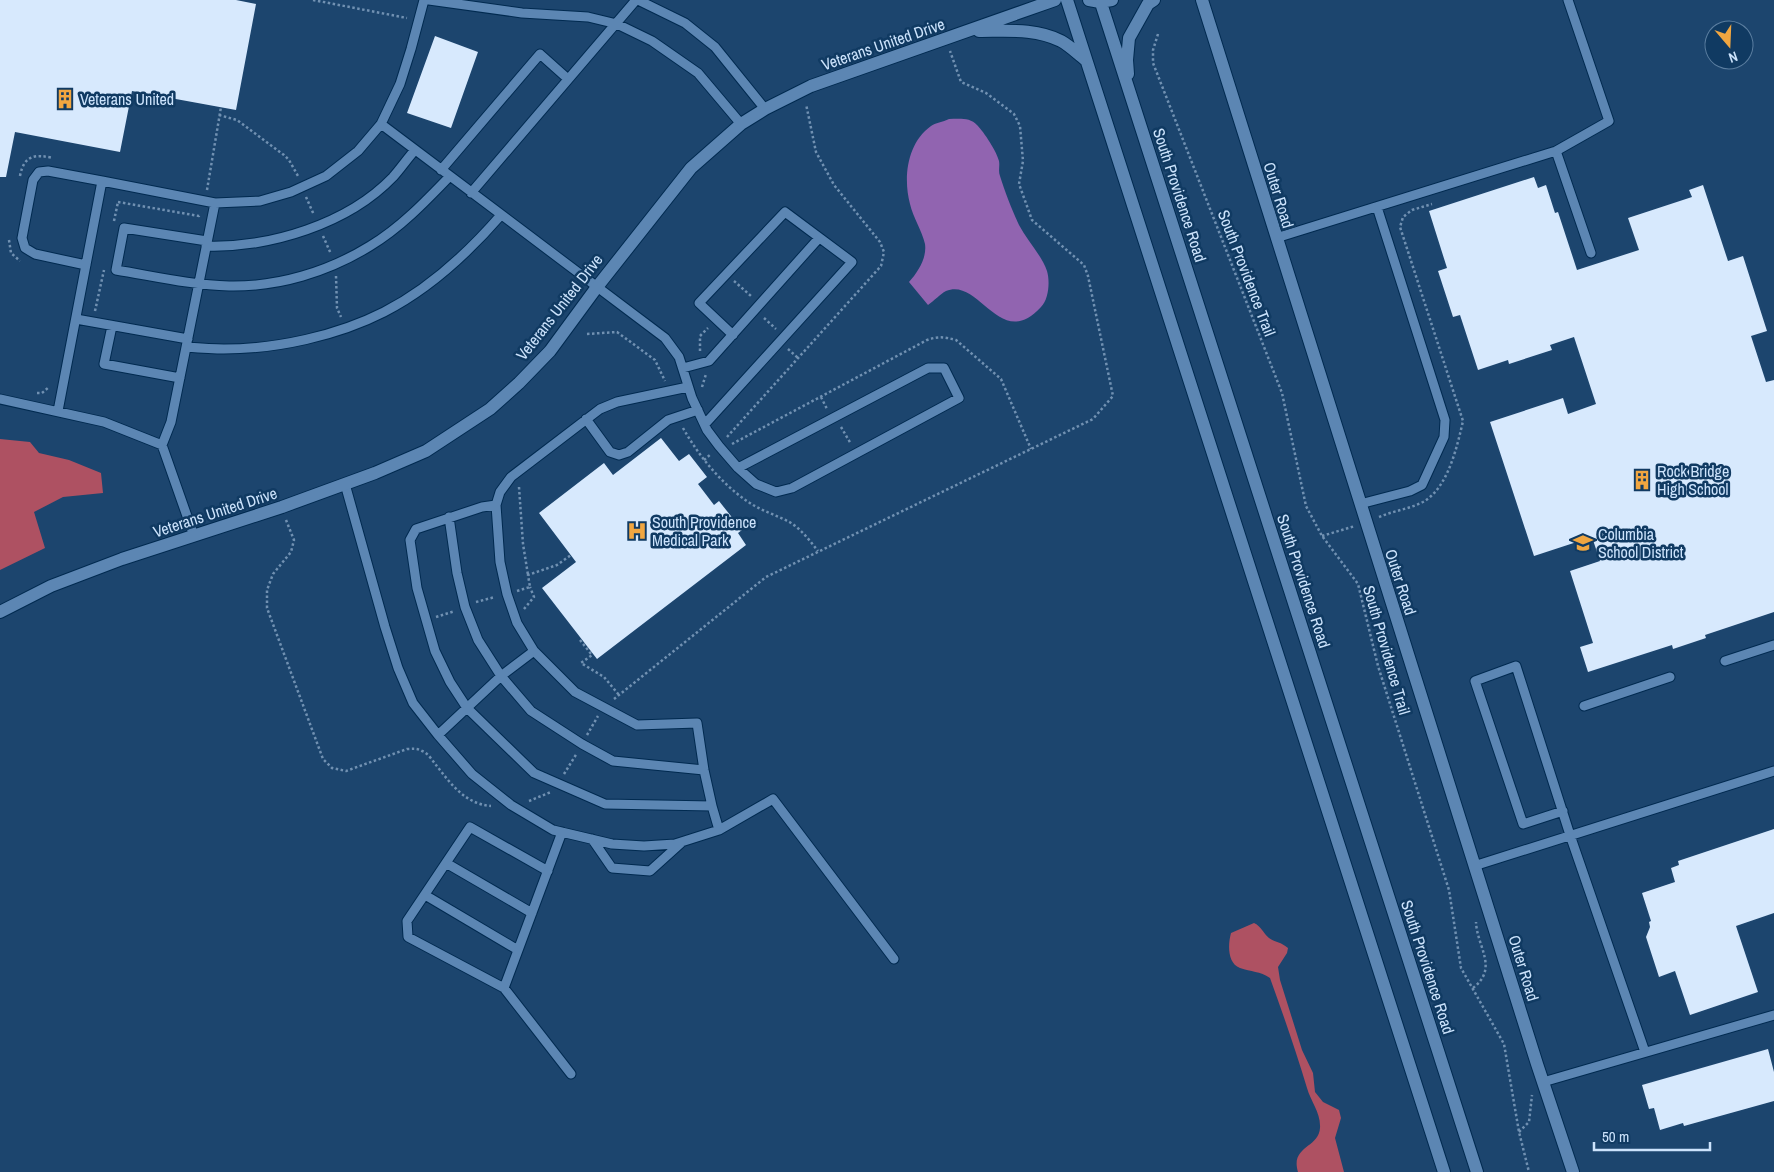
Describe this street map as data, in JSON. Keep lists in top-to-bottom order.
{
  "streets": {
    "main road": ["Veterans United Drive", "South Providence Road", "Outer Road"],
    "path": ["South Providence Trail"]
  },
  "places": {
    "building": ["Veterans United", "Rock Bridge High School"],
    "hospital": ["South Providence Medical Park"],
    "school or university": ["Columbia School District"]
  },
  "scale_bar": "50 m",
  "north": "bottom"
}
